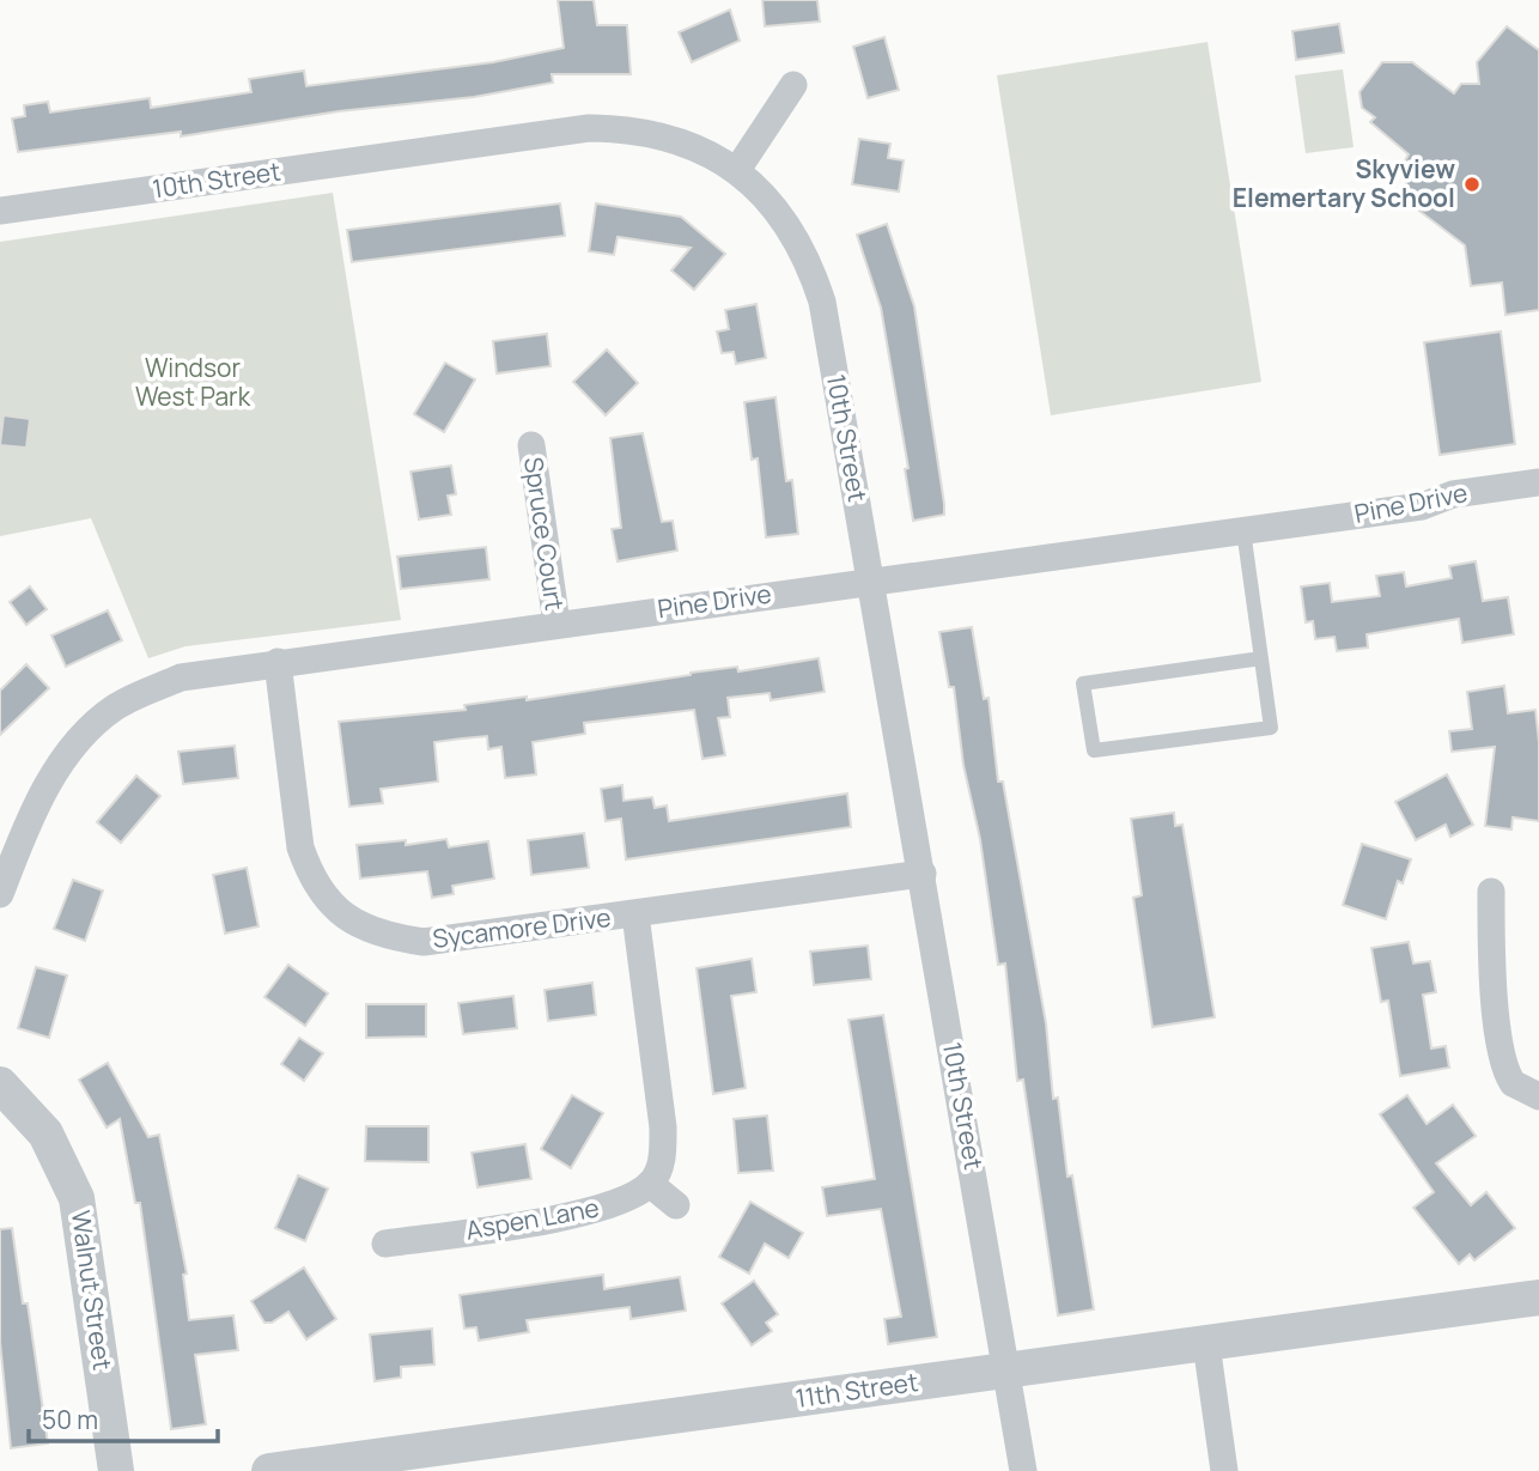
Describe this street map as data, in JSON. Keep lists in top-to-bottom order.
{
  "streets": {
    "street": [
      "10th Street",
      "Pine Drive",
      "Spruce Court",
      "Sycamore Drive",
      "Aspen Lane",
      "Walnut Street",
      "11th Street"
    ]
  },
  "crossings": [
    ["10th Street", "Pine Drive"],
    ["10th Street", "Sycamore Drive"],
    ["10th Street", "11th Street"],
    ["Pine Drive", "Spruce Court"],
    ["Pine Drive", "Sycamore Drive"]
  ],
  "parks": ["Windsor West Park"],
  "places": ["Skyview Elemertary School"],
  "scale_bar": "50 m"
}
